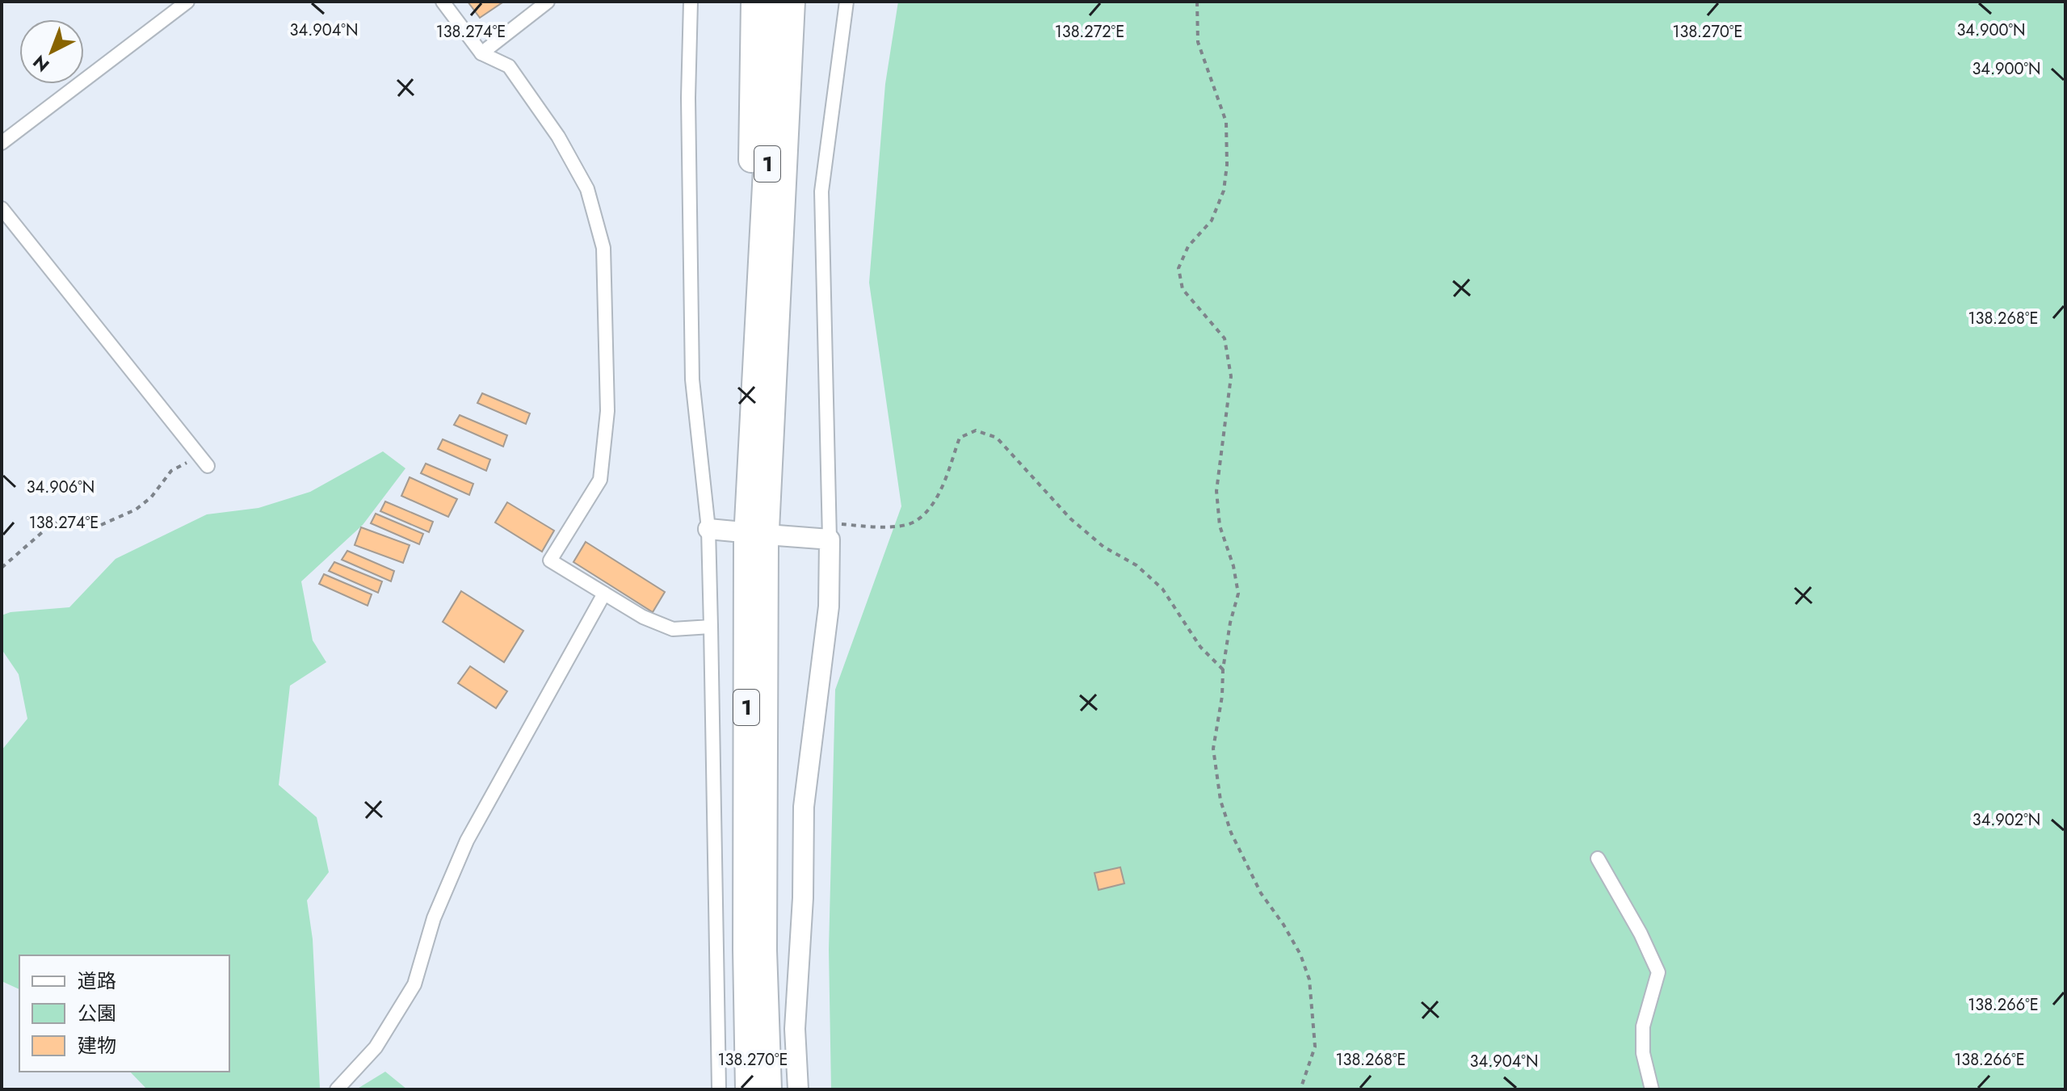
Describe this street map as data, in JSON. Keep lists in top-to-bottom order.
{
  "streets": {
    "highway": ["1"]
  },
  "legend": ["道路", "公園", "建物"],
  "north": "bottom left",
  "coordinates": [
    "34.900°N",
    "34.904°N",
    "138.274°E",
    "138.272°E",
    "138.270°E",
    "138.268°E",
    "34.906°N",
    "34.902°N",
    "138.266°E"
  ]
}
